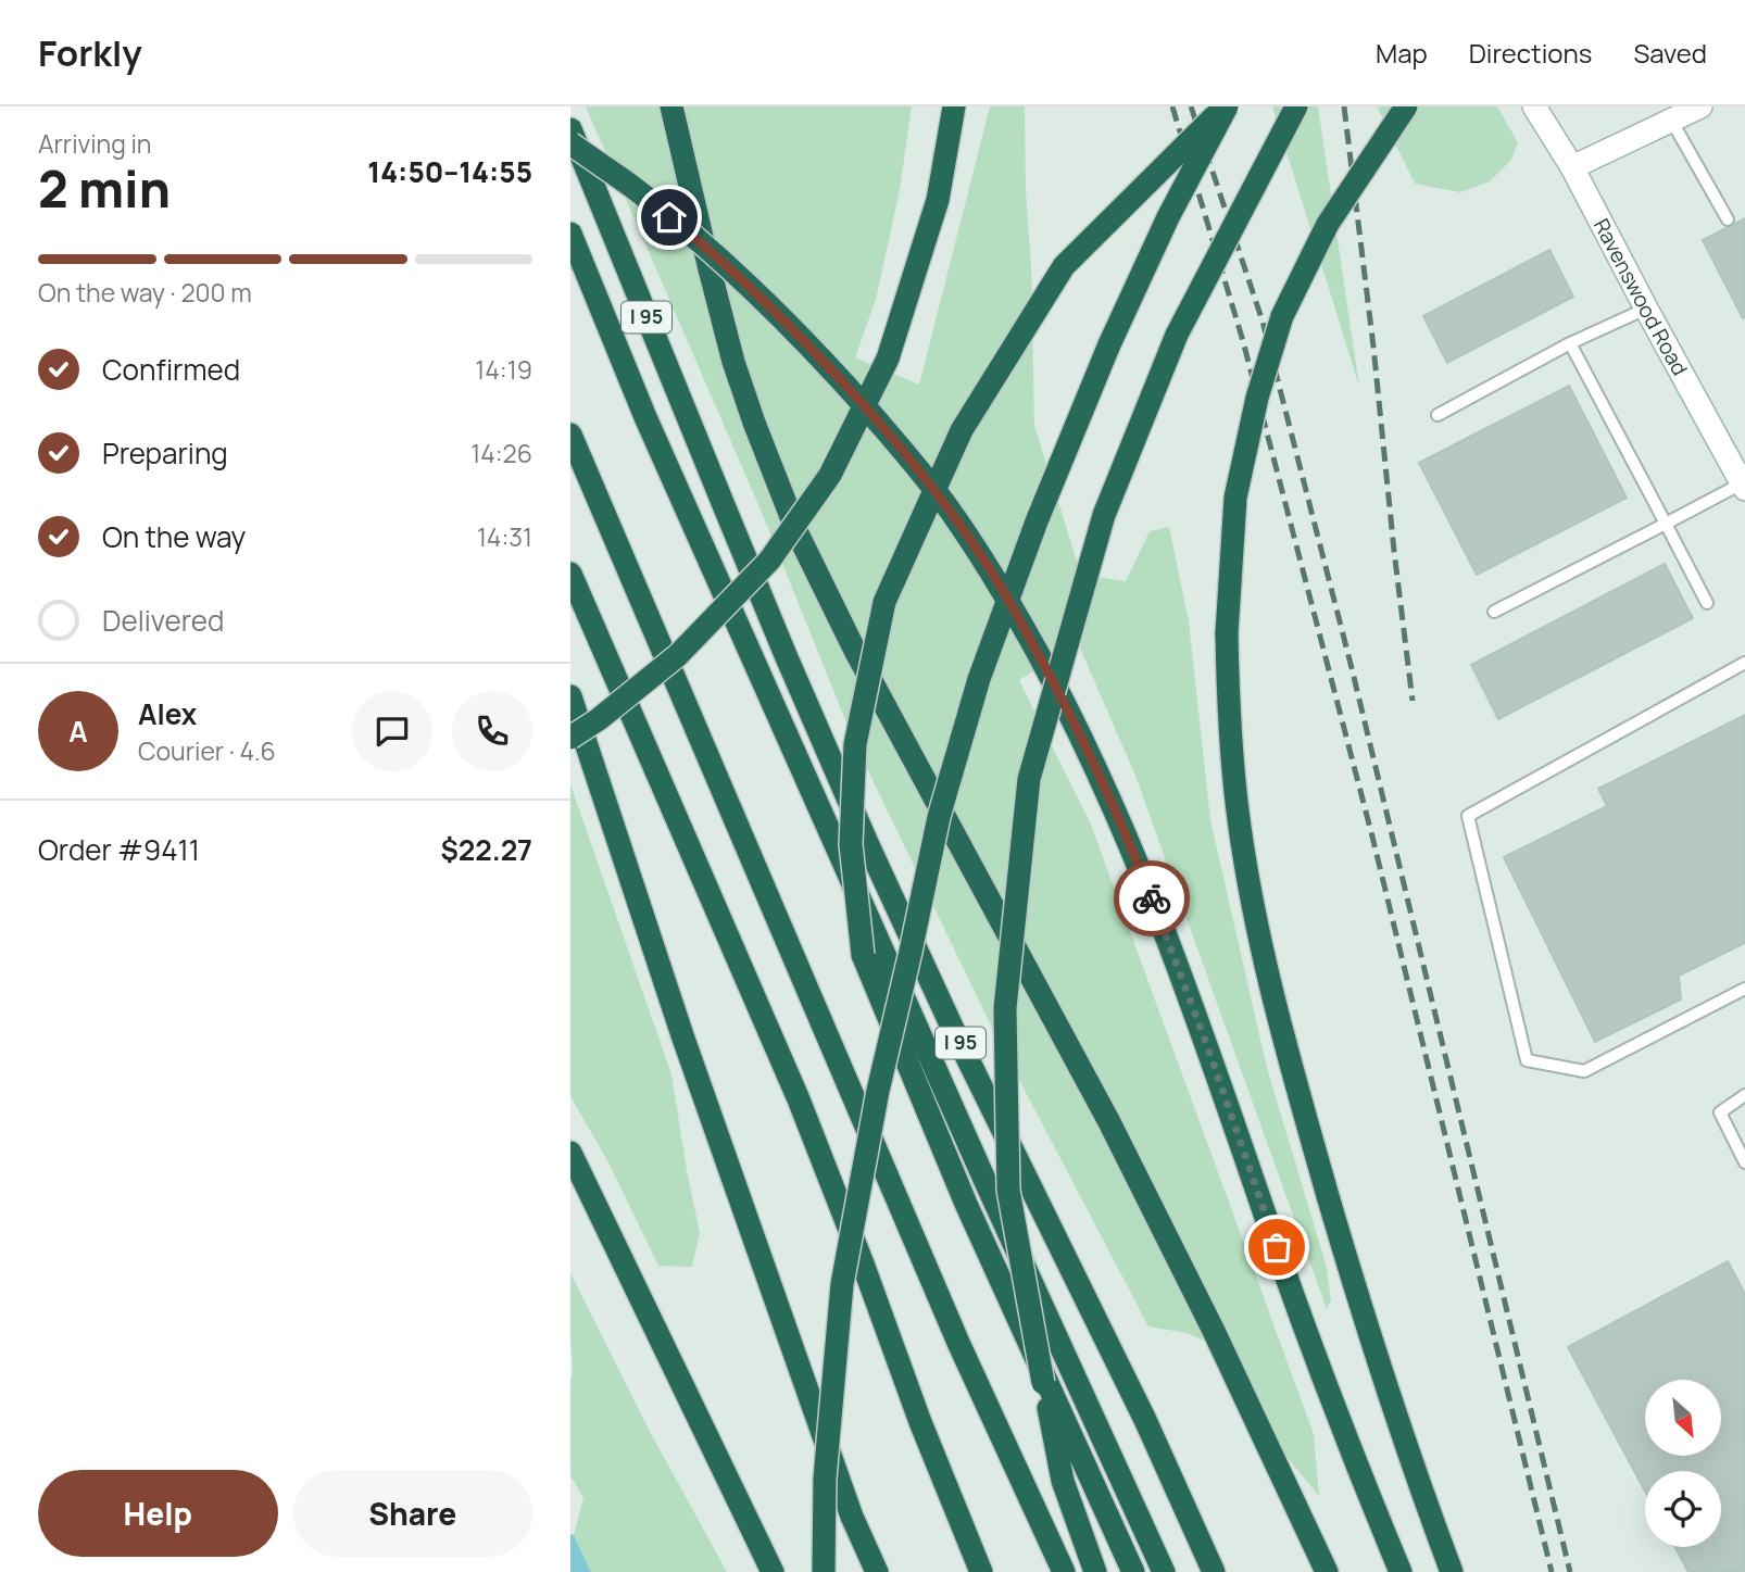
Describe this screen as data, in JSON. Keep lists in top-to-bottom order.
{
  "streets": {
    "highway": ["I 95"],
    "street": ["Ravenswood Road"]
  },
  "north": "bottom right",
  "page": {
    "header": "Forkly",
    "nav": ["Map", "Directions", "Saved"],
    "heading": ["2 min", "Arriving in", "14:50–14:55"],
    "panel": [
      "Alex",
      "Courier · 4.6",
      "Order #9411",
      "$22.27"
    ],
    "bar": "On the way · 200 m",
    "list": [
      ["Confirmed", "14:19"],
      ["Preparing", "14:26"],
      ["On the way", "14:31"],
      "Delivered"
    ],
    "round": "A",
    "buttons": ["Help", "Share"]
  }
}
